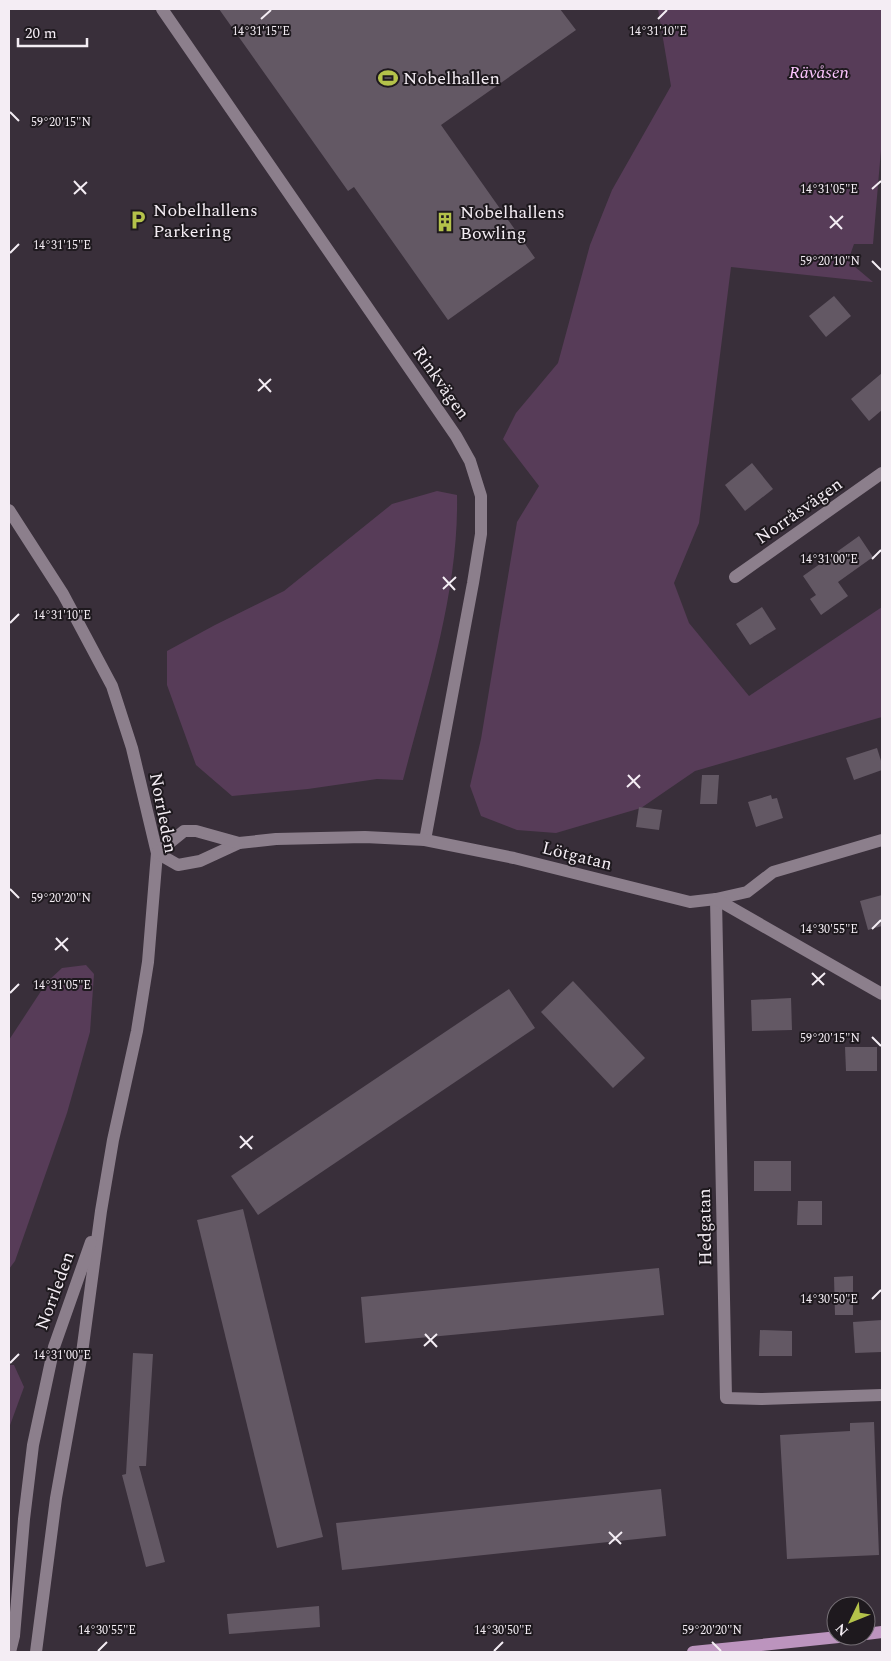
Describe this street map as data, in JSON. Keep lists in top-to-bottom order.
{
  "streets": {
    "street": [
      "Rinkvägen",
      "Norråsvägen",
      "Norrleden",
      "Lötgatan",
      "Hedgatan"
    ]
  },
  "crossings": [
    ["Rinkvägen", "Lötgatan"],
    ["Norrleden", "Lötgatan"],
    ["Lötgatan", "Hedgatan"]
  ],
  "parks": ["Rävåsen"],
  "places": {
    "sports": ["Nobelhallen"],
    "parking": ["Nobelhallens Parkering"],
    "building": ["Nobelhallens Bowling"]
  },
  "scale_bar": "20 m",
  "north": "bottom left",
  "coordinates": [
    "14°31'15\"E",
    "14°31'10\"E",
    "59°20'15\"N",
    "14°31'05\"E",
    "59°20'10\"N",
    "14°31'00\"E",
    "59°20'20\"N",
    "14°30'55\"E",
    "14°30'50\"E"
  ]
}
